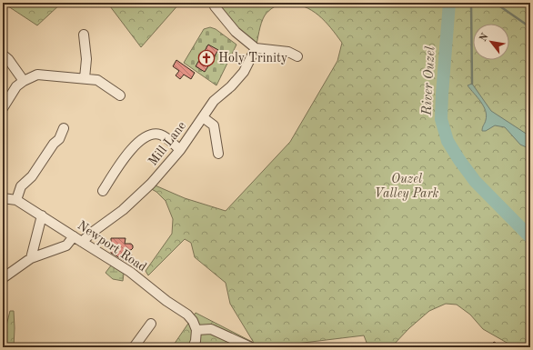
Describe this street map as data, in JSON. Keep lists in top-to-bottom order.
{
  "streets": {
    "street": ["Mill Lane", "Newport Road"]
  },
  "crossings": [
    ["Mill Lane", "Newport Road"]
  ],
  "water": ["River Ouzel"],
  "parks": ["Ouzel Valley Park"],
  "places": {
    "church": ["Holy Trinity"]
  },
  "north": "top left"
}
